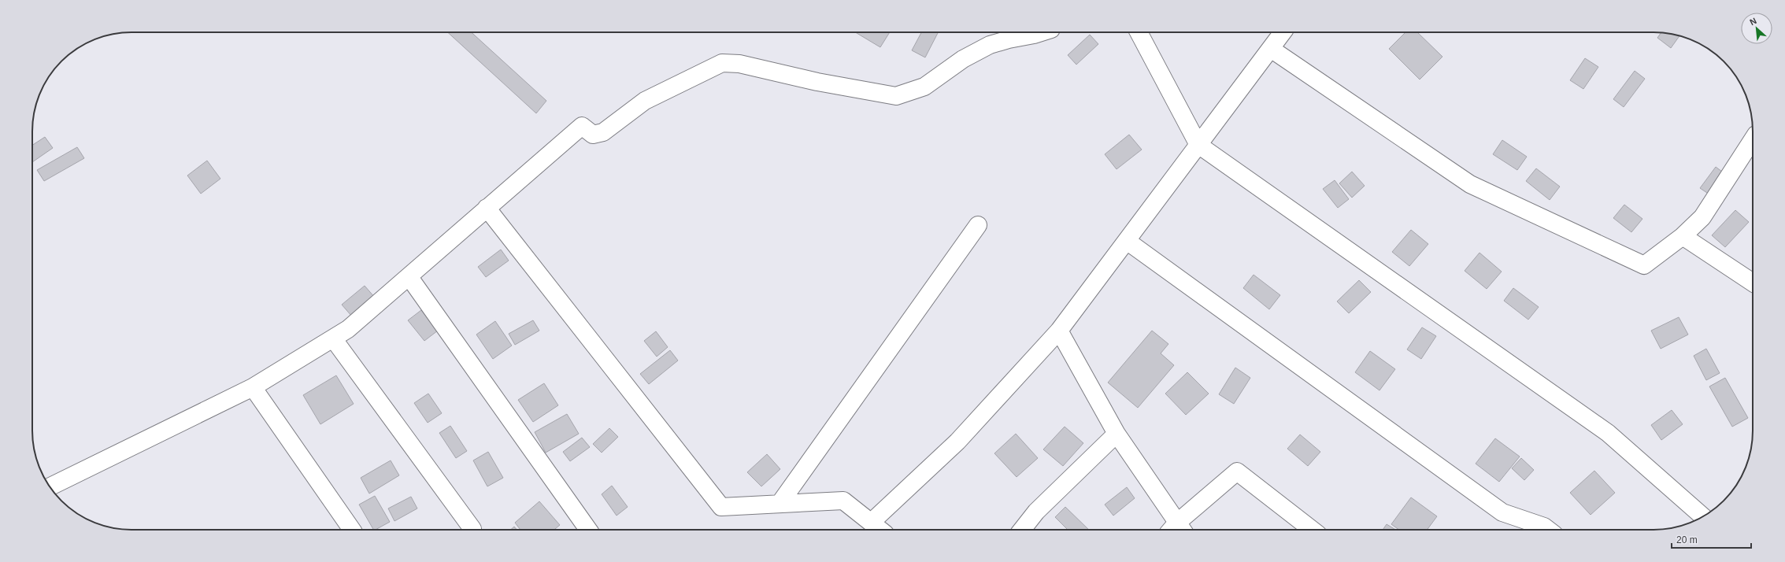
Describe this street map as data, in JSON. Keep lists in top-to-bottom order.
{
  "scale_bar": "20 m",
  "north": "top left"
}
